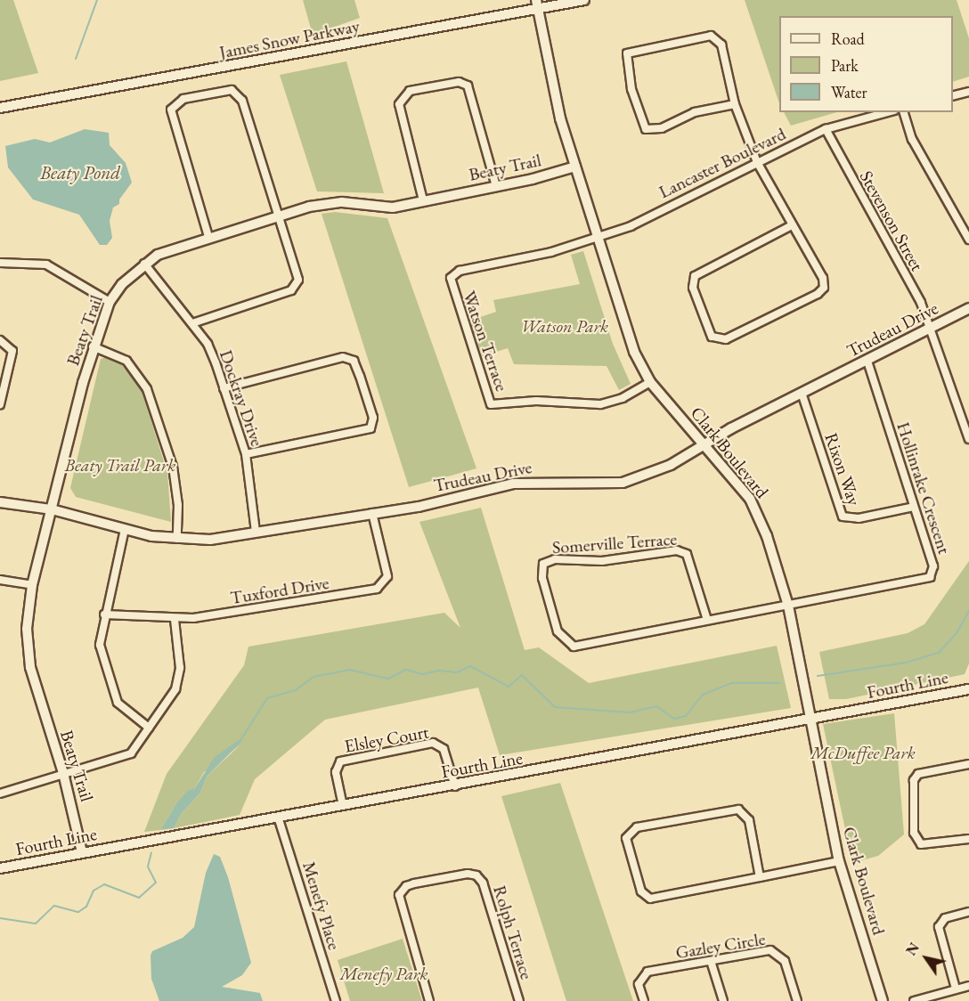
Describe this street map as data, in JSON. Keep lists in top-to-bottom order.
{
  "streets": {
    "street": [
      "James Snow Parkway",
      "Lancaster Boulevard",
      "Beaty Trail",
      "Stevenson Street",
      "Trudeau Drive",
      "Watson Terrace",
      "Dockray Drive",
      "Clark Boulevard",
      "Rixon Way",
      "Hollinrake Crescent",
      "Somerville Terrace",
      "Tuxford Drive",
      "Fourth Line",
      "Elsley Court",
      "Menefy Place",
      "Rolph Terrace",
      "Gazley Circle"
    ]
  },
  "crossings": [
    ["James Snow Parkway", "Clark Boulevard"],
    ["Lancaster Boulevard", "Stevenson Street"],
    ["Lancaster Boulevard", "Watson Terrace"],
    ["Lancaster Boulevard", "Clark Boulevard"],
    ["Beaty Trail", "Trudeau Drive"],
    ["Beaty Trail", "Dockray Drive"],
    ["Beaty Trail", "Clark Boulevard"],
    ["Beaty Trail", "Fourth Line"],
    ["Stevenson Street", "Trudeau Drive"],
    ["Trudeau Drive", "Dockray Drive"],
    ["Trudeau Drive", "Clark Boulevard"],
    ["Trudeau Drive", "Rixon Way"],
    ["Trudeau Drive", "Hollinrake Crescent"],
    ["Trudeau Drive", "Tuxford Drive"],
    ["Watson Terrace", "Clark Boulevard"],
    ["Clark Boulevard", "Hollinrake Crescent"],
    ["Clark Boulevard", "Somerville Terrace"],
    ["Clark Boulevard", "Fourth Line"],
    ["Rixon Way", "Hollinrake Crescent"],
    ["Hollinrake Crescent", "Somerville Terrace"],
    ["Fourth Line", "Elsley Court"],
    ["Fourth Line", "Menefy Place"]
  ],
  "water": ["Beaty Pond"],
  "parks": [
    "Watson Park",
    "Beaty Trail Park",
    "McDuffee Park",
    "Menefy Park"
  ],
  "legend": ["Road", "Park", "Water"],
  "north": "top left"
}
